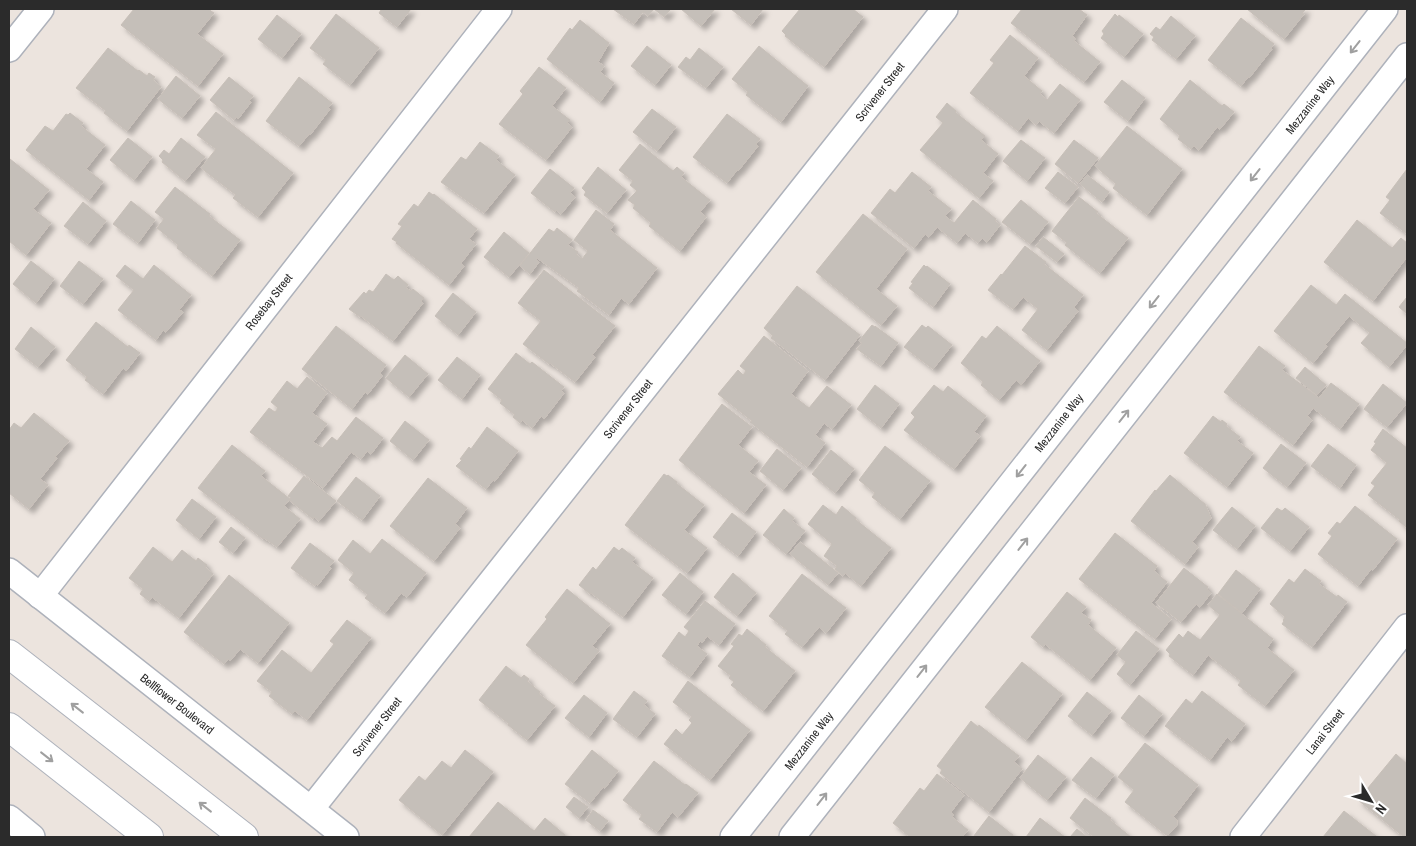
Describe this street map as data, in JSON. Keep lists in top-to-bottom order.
{
  "streets": {
    "street": [
      "Scrivener Street",
      "Mezzanine Way",
      "Rosebay Street",
      "Bellflower Boulevard",
      "Lanai Street"
    ]
  },
  "crossings": [
    ["Scrivener Street", "Bellflower Boulevard"],
    ["Rosebay Street", "Bellflower Boulevard"]
  ],
  "north": "bottom right"
}
